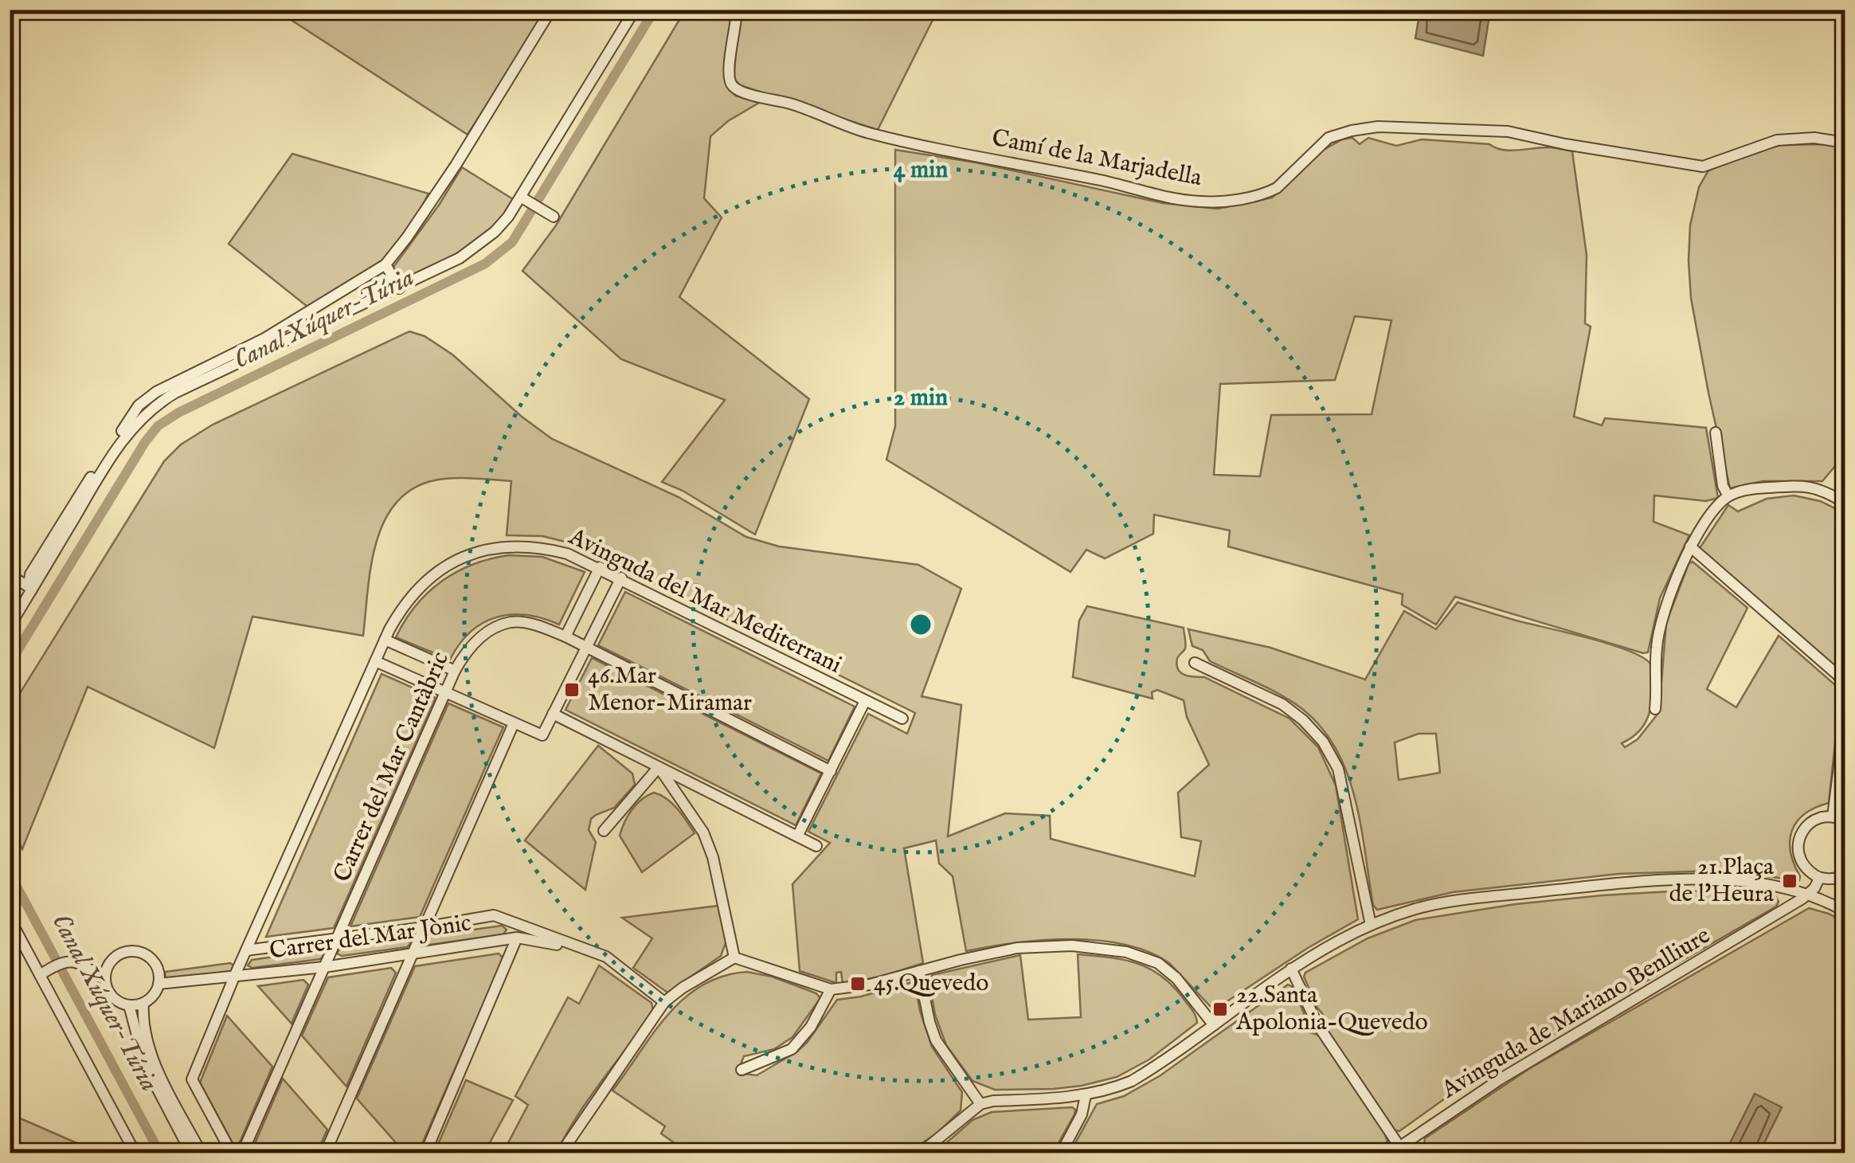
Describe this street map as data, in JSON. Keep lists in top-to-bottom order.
{
  "streets": {
    "street": [
      "Camí de la Marjadella",
      "Avinguda del Mar Mediterrani",
      "Carrer del Mar Cantàbric",
      "Carrer del Mar Jònic",
      "Avinguda de Mariano Benlliure"
    ]
  },
  "crossings": [
    ["Avinguda del Mar Mediterrani", "Carrer del Mar Jònic"],
    ["Carrer del Mar Cantàbric", "Carrer del Mar Jònic"]
  ],
  "water": ["Canal Xúquer-Túria"],
  "places": {
    "transit": [
      "46.Mar Menor-Miramar",
      "21.Plaça de l'Heura",
      "45.Quevedo",
      "22.Santa Apolonia-Quevedo"
    ]
  },
  "rings": ["4 min", "2 min"]
}
